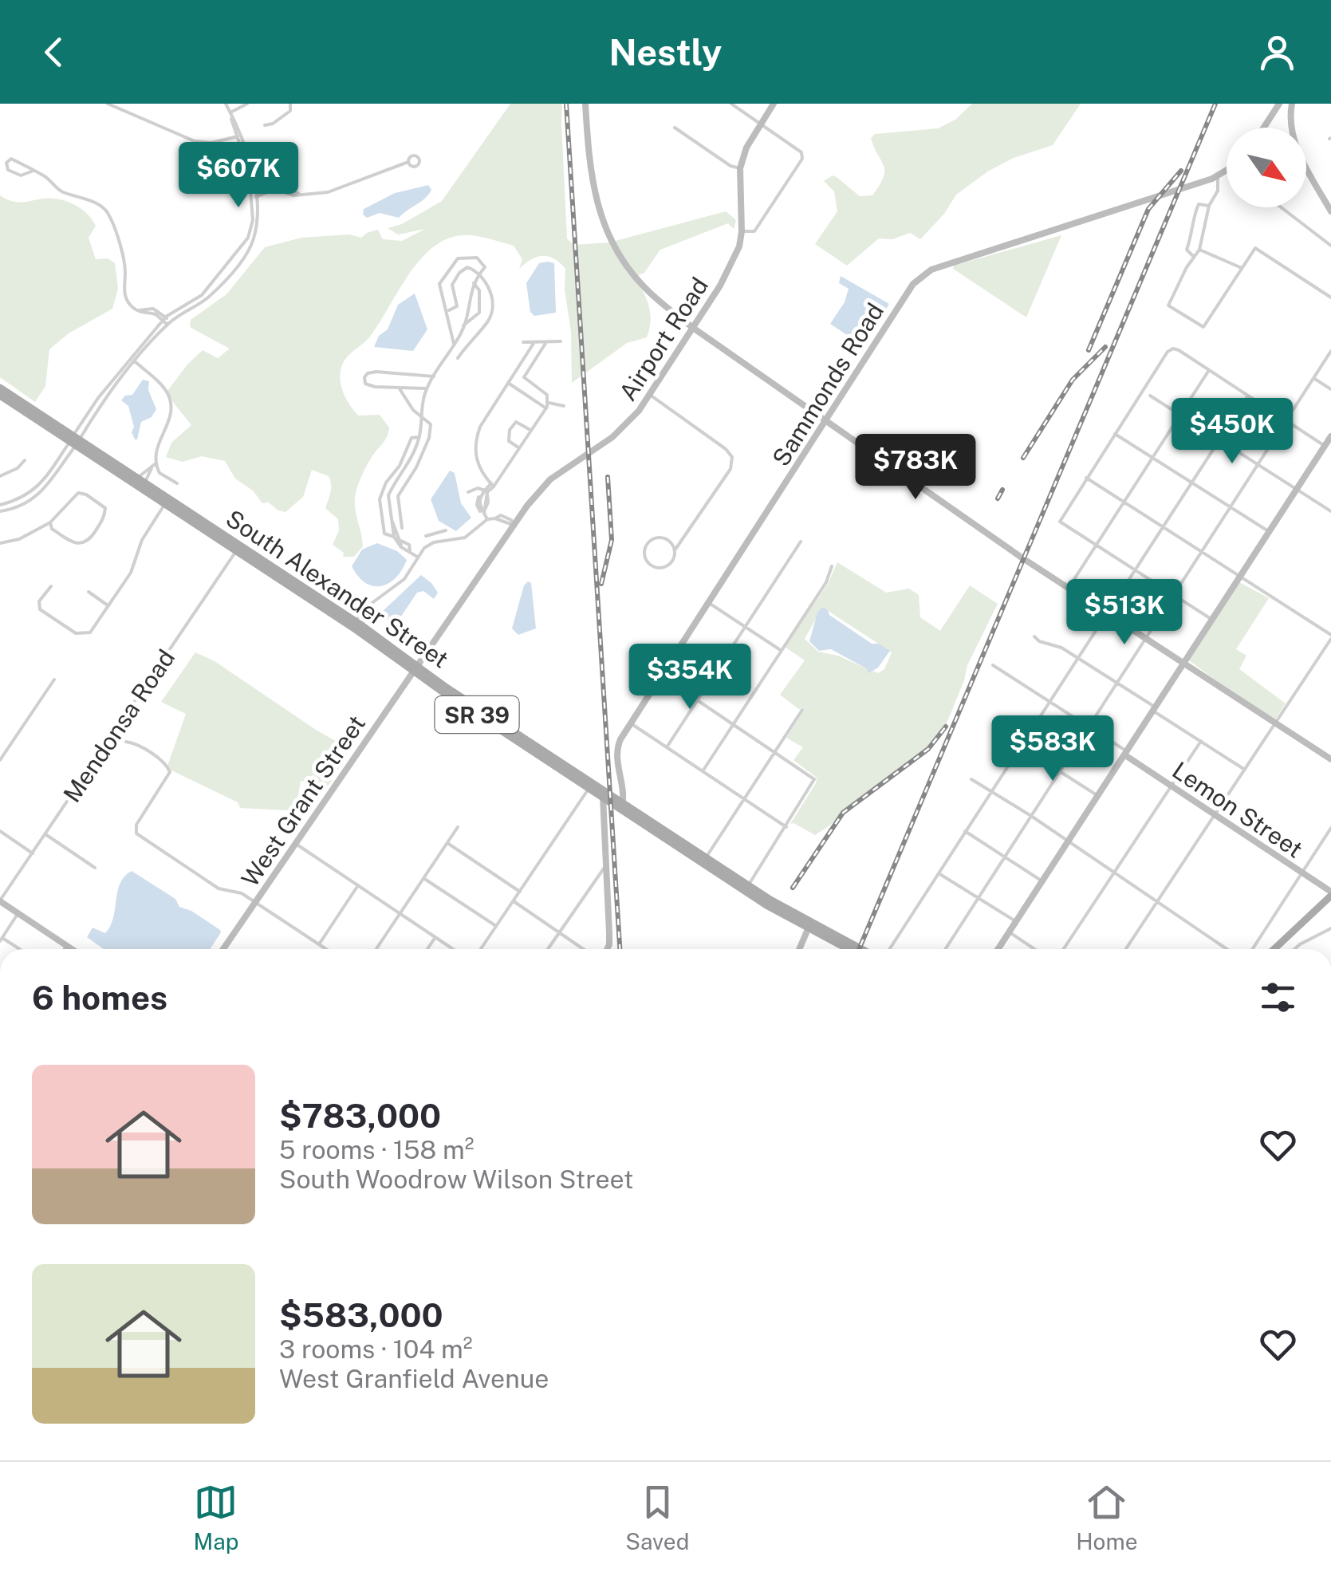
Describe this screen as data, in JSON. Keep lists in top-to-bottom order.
{
  "streets": {
    "main road": ["South Alexander Street", "SR 39"],
    "street": [
      "Airport Road",
      "Sammonds Road",
      "Mendonsa Road",
      "West Grant Street",
      "Lemon Street"
    ]
  },
  "crossings": [
    ["Airport Road", "South Alexander Street"],
    ["Airport Road", "West Grant Street"],
    ["Sammonds Road", "South Alexander Street"],
    ["South Alexander Street", "Mendonsa Road"],
    ["South Alexander Street", "West Grant Street"]
  ],
  "north": "bottom right",
  "page": {
    "header": "Nestly",
    "price": [
      "$607K",
      "$450K",
      "$783K",
      "$513K",
      "$354K",
      "$583K"
    ],
    "heading": "6 homes",
    "list": [
      {
        "name": "$783,000",
        "note": "5 rooms · 158 m² · South Woodrow Wilson Street"
      },
      {
        "name": "$583,000",
        "note": "3 rooms · 104 m² · West Granfield Avenue"
      }
    ],
    "tabs": ["Map", "Saved", "Home"]
  }
}
